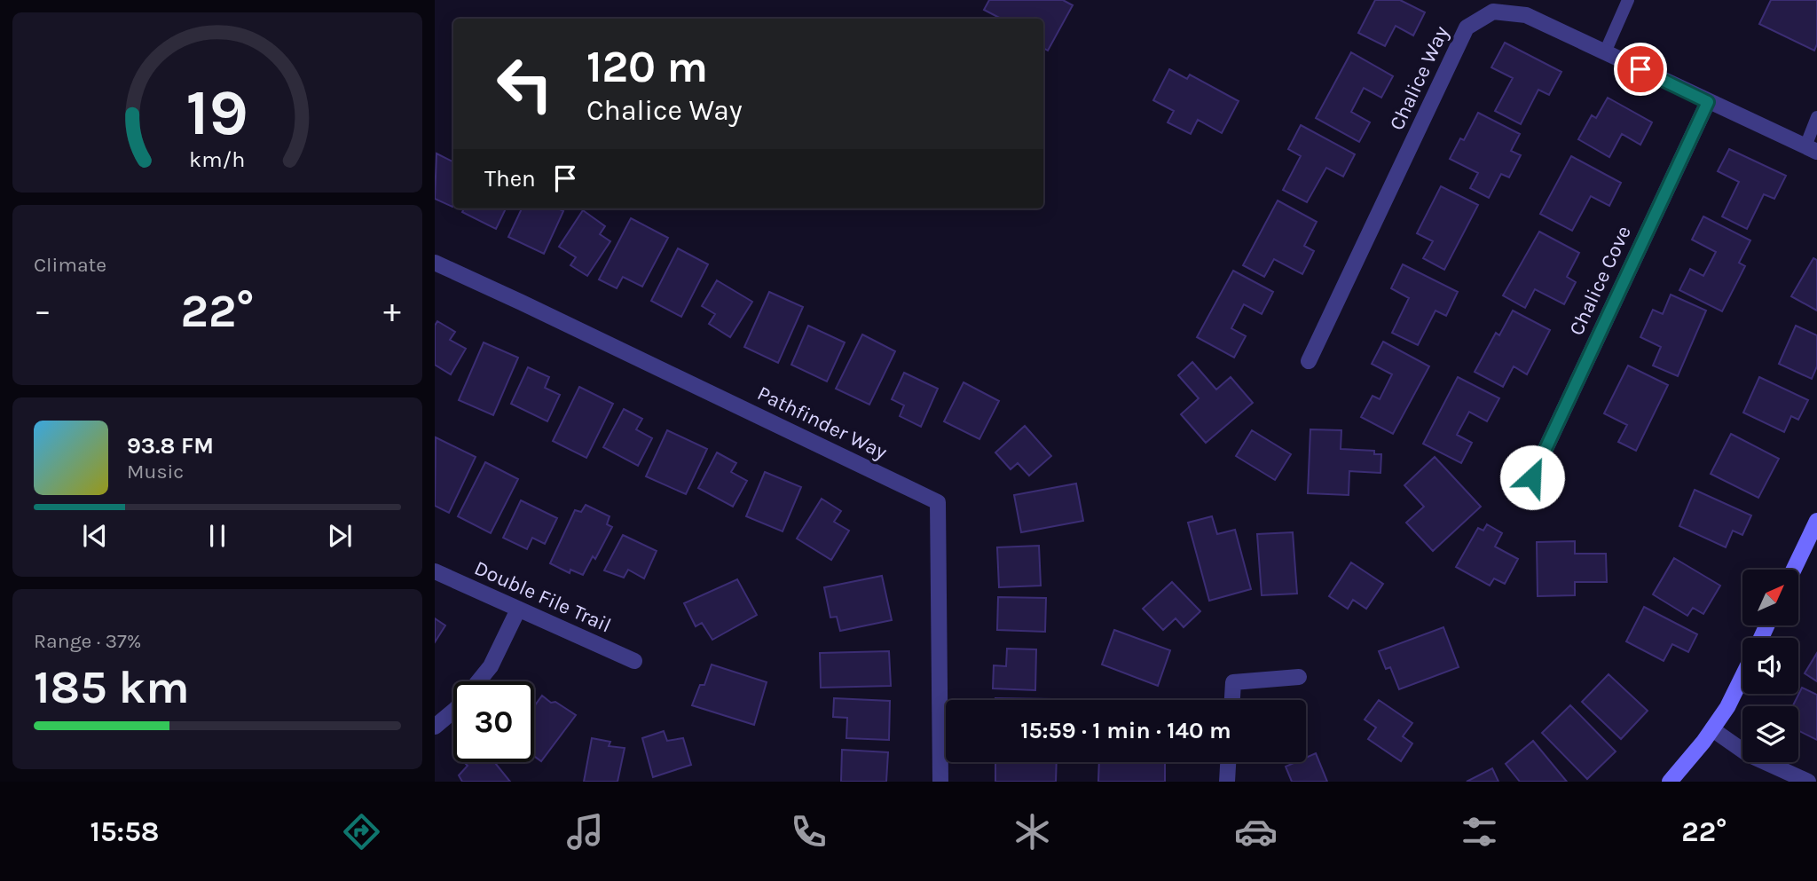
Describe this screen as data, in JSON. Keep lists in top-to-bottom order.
{
  "streets": {
    "street": [
      "Chalice Way",
      "Chalice Cove",
      "Pathfinder Way",
      "Double File Trail"
    ]
  },
  "crossings": [
    ["Chalice Way", "Chalice Cove"]
  ],
  "north": "top right",
  "page": {
    "turn": ["120 m", "Chalice Way"],
    "then": "Then",
    "tile": [
      "Climate",
      ["Range · 37%", "185 km"]
    ],
    "heat": ["−", "22°", "+"],
    "song": ["93.8 FM", "Music"],
    "limit": "30",
    "trip": "15:59 · 1 min · 140 m",
    "tabs": ["15:58", "22°"],
    "gauge": ["19", "km/h"]
  }
}
